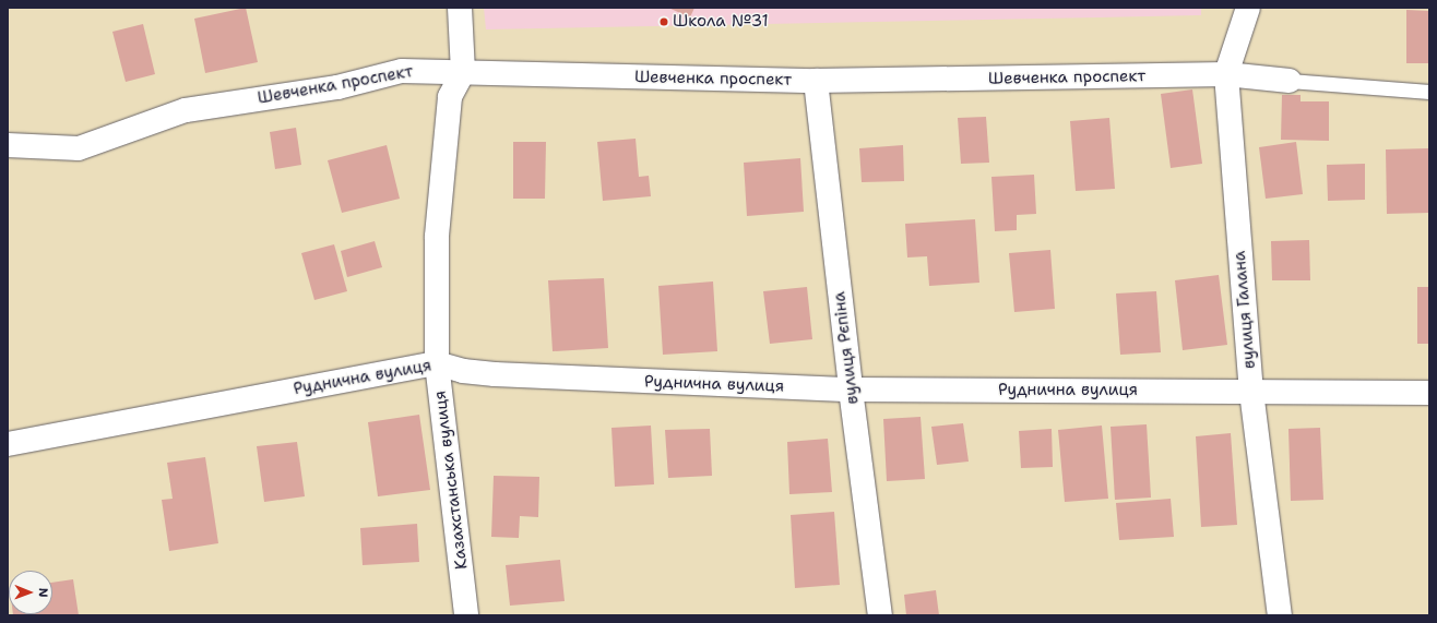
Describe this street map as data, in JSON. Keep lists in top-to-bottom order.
{
  "streets": {
    "street": [
      "Шевченка проспект",
      "вулиця Галана",
      "вулиця Рєпіна",
      "Руднична вулиця",
      "Казахстанська вулиця"
    ]
  },
  "crossings": [
    ["Шевченка проспект", "вулиця Галана"],
    ["Шевченка проспект", "вулиця Рєпіна"],
    ["Шевченка проспект", "Казахстанська вулиця"],
    ["вулиця Галана", "Руднична вулиця"],
    ["вулиця Рєпіна", "Руднична вулиця"],
    ["Руднична вулиця", "Казахстанська вулиця"]
  ],
  "places": ["Школа №31"],
  "north": "right"
}
